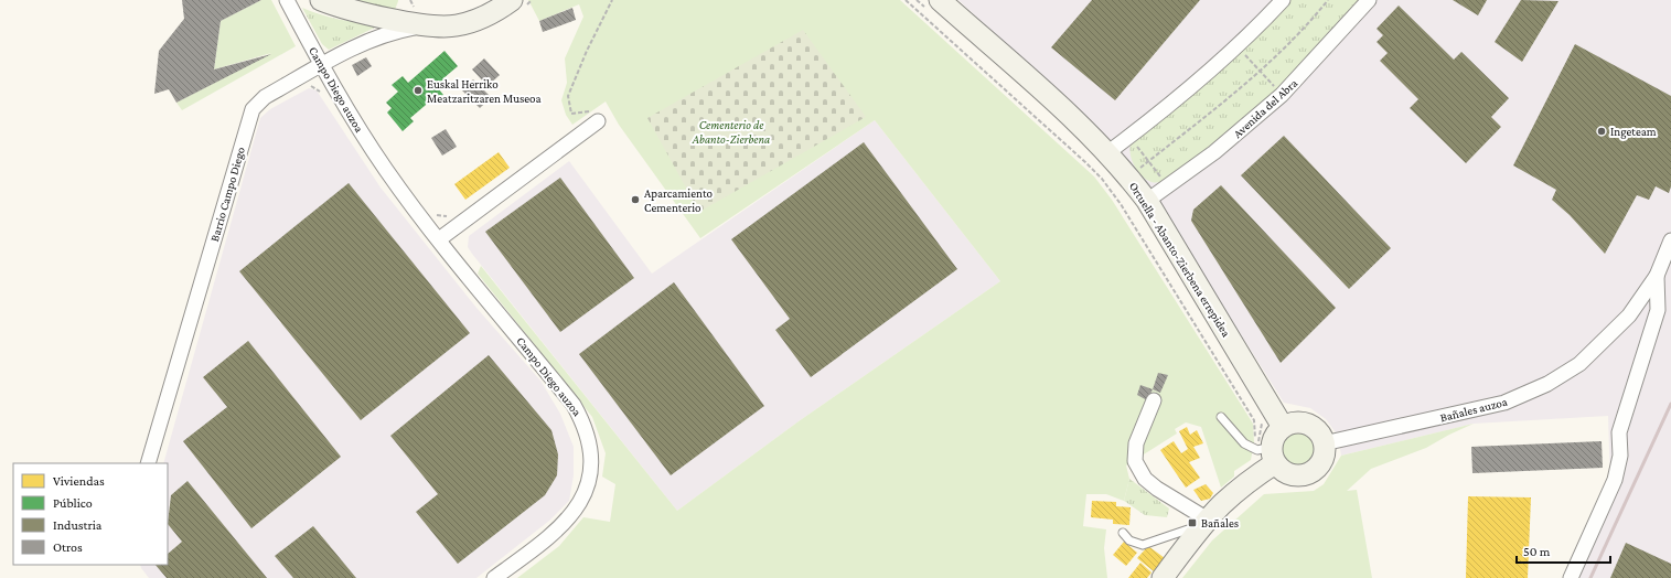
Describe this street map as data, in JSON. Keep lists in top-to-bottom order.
{
  "streets": {
    "street": [
      "Campo Diego auzoa",
      "Avenida del Abra",
      "Barrio Campo Diego",
      "Ortuella - Abanto-Zierbena errepidea",
      "Bañales auzoa"
    ]
  },
  "crossings": [
    ["Campo Diego auzoa", "Barrio Campo Diego"],
    ["Avenida del Abra", "Ortuella - Abanto-Zierbena errepidea"],
    ["Ortuella - Abanto-Zierbena errepidea", "Bañales auzoa"]
  ],
  "parks": ["Cementerio de Abanto-Zierbena"],
  "places": {
    "other": ["Euskal Herriko Meatzaritzaren Museoa", "Ingeteam", "Aparcamiento Cementerio"],
    "transit": ["Bañales"]
  },
  "legend": [
    "Viviendas",
    "Público",
    "Industria",
    "Otros"
  ],
  "scale_bar": "50 m"
}
